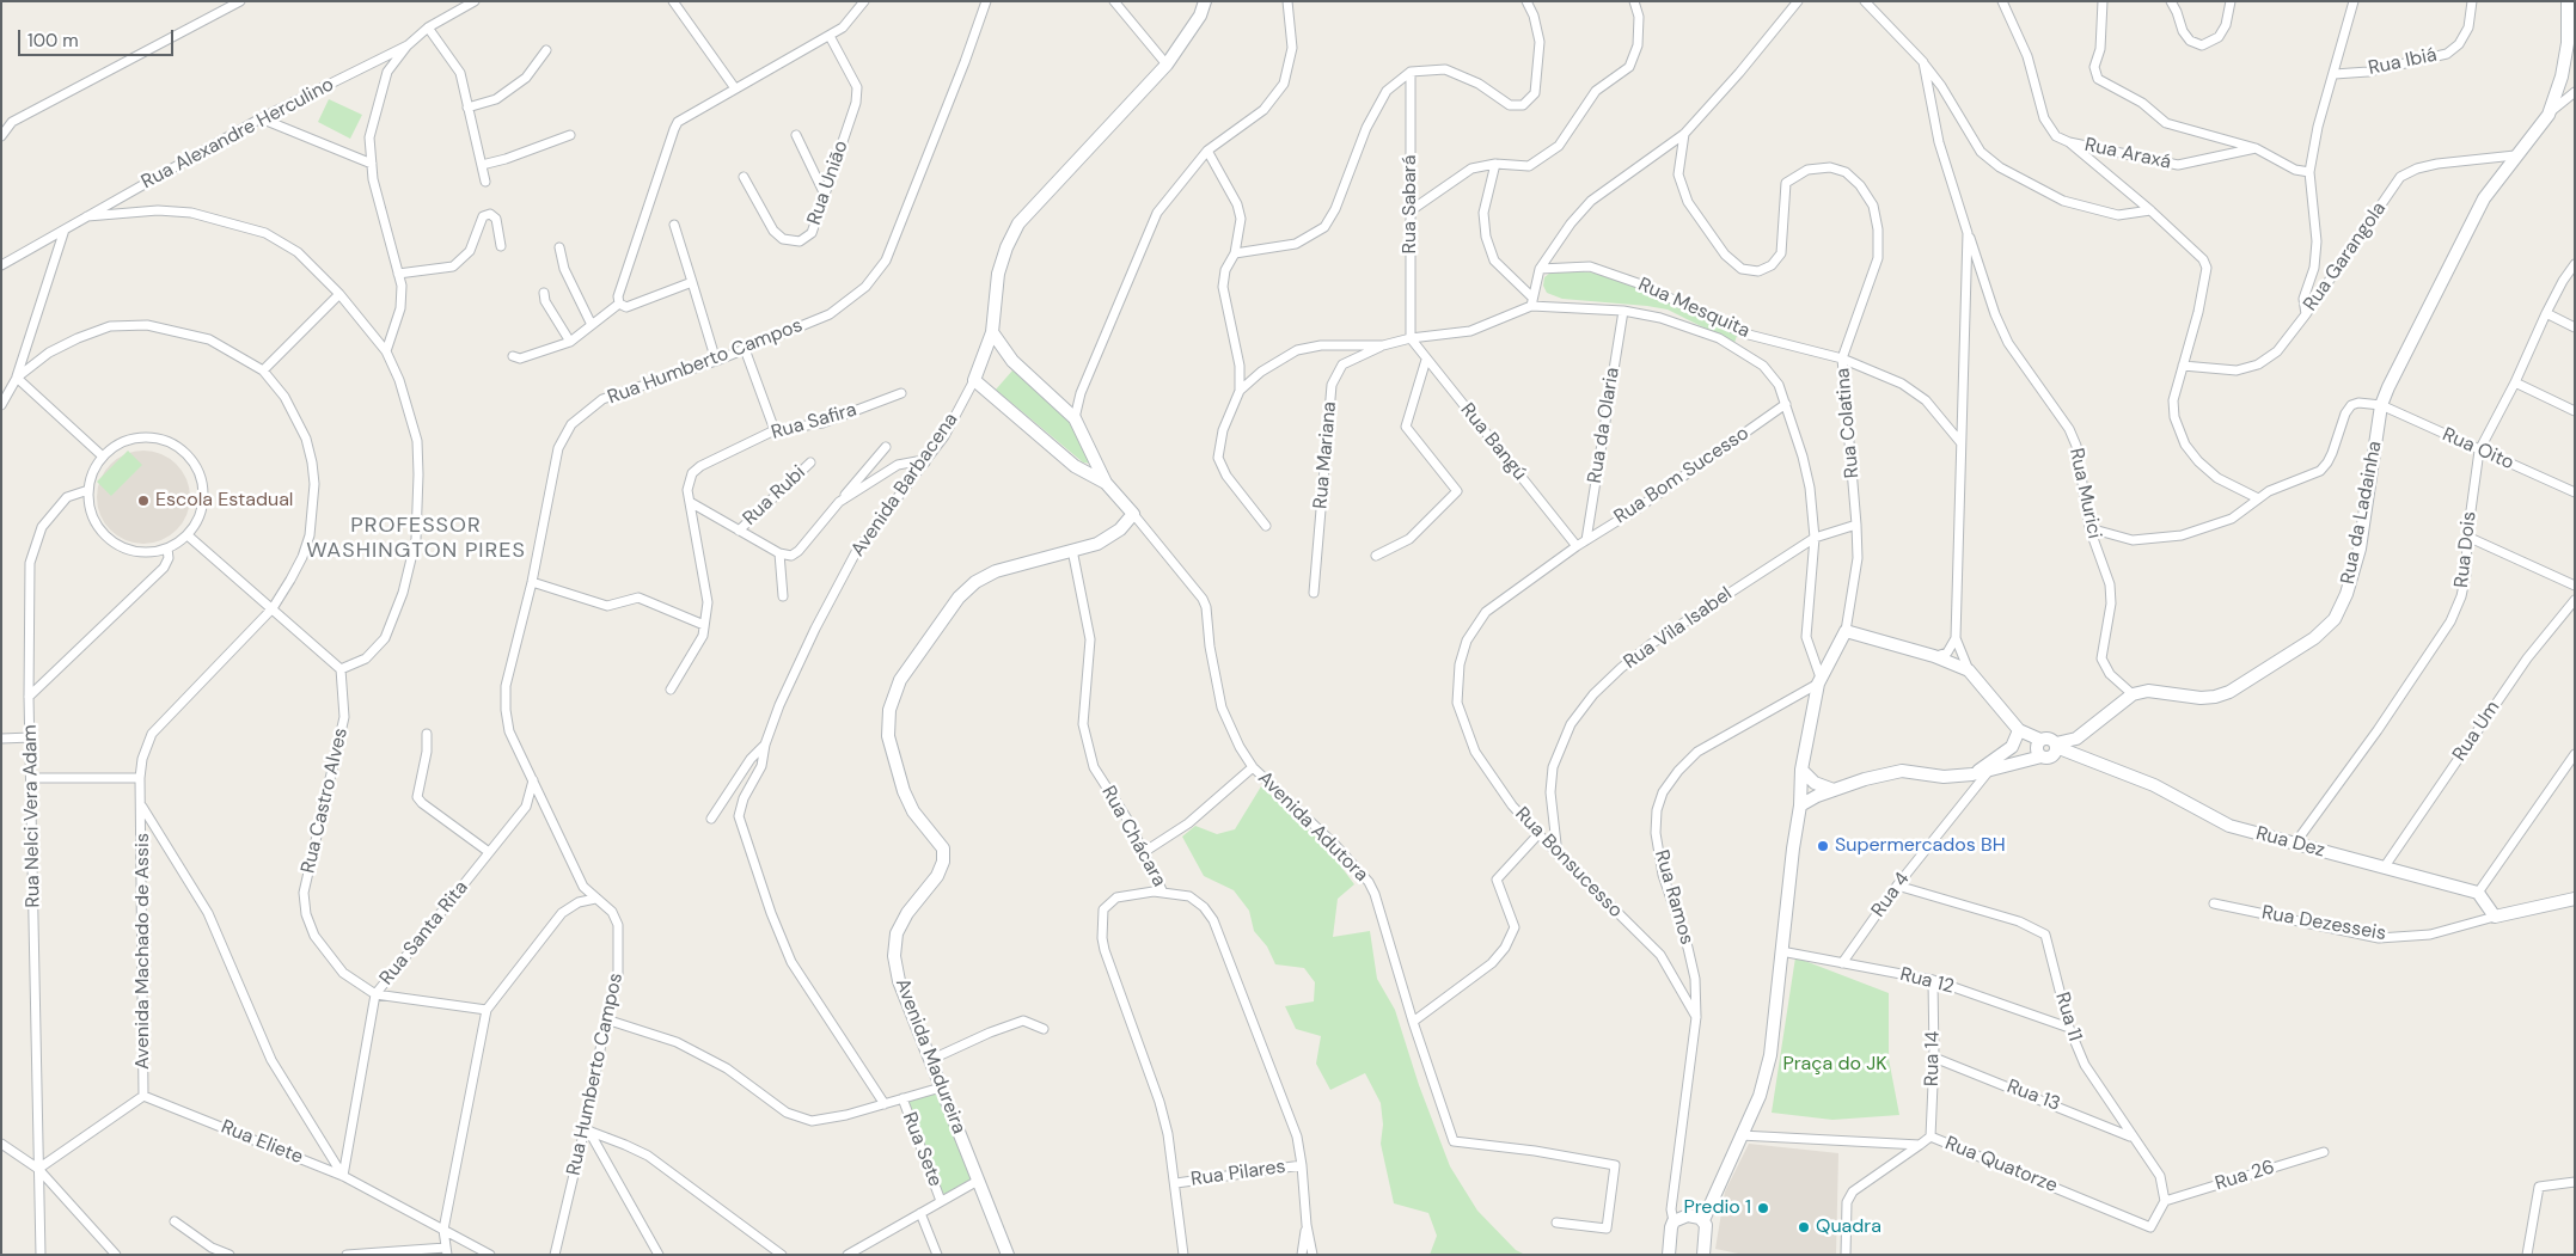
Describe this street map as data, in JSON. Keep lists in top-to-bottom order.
{
  "streets": {
    "street": [
      "Rua Ibiá",
      "Rua Alexandre Herculino",
      "Rua Araxá",
      "Rua União",
      "Rua Sabará",
      "Rua Garangola",
      "Rua Mesquita",
      "Rua Humberto Campos",
      "Rua Safira",
      "Rua Colatina",
      "Rua da Olaria",
      "Rua Bangú",
      "Rua Oito",
      "Rua Mariana",
      "Rua Bom Sucesso",
      "Avenida Barbacena",
      "Rua Murici",
      "Rua Rubi",
      "Rua da Ladainha",
      "Rua Dois",
      "Rua Vila Isabel",
      "Rua Um",
      "Rua Castro Alves",
      "Rua Nelci Vera Adam",
      "Avenida Adutora",
      "Rua Chácara",
      "Rua Dez",
      "Rua Bonsucesso",
      "Rua 4",
      "Rua Ramos",
      "Rua Dezesseis",
      "Rua Santa Rita",
      "Avenida Machado de Assis",
      "Rua 12",
      "Rua 11",
      "Avenida Madureira",
      "Rua 14",
      "Rua 13",
      "Rua Eliete",
      "Rua Sete",
      "Rua Quatorze",
      "Rua Pilares",
      "Rua 26"
    ]
  },
  "crossings": [
    ["Rua Sabará", "Rua Bangú"],
    ["Rua Garangola", "Rua da Ladainha"],
    ["Rua Mesquita", "Rua Colatina"],
    ["Rua Humberto Campos", "Rua Santa Rita"],
    ["Rua Colatina", "Rua Vila Isabel"],
    ["Rua da Olaria", "Rua Bom Sucesso"],
    ["Rua Bangú", "Rua Bom Sucesso"],
    ["Rua Bangú", "Rua Bonsucesso"],
    ["Rua Oito", "Rua da Ladainha"],
    ["Rua Oito", "Rua Dois"],
    ["Rua Bom Sucesso", "Rua Bonsucesso"],
    ["Rua Murici", "Rua da Ladainha"],
    ["Rua Dois", "Rua Dez"],
    ["Rua Vila Isabel", "Rua Bonsucesso"],
    ["Rua Um", "Rua Dez"],
    ["Rua Castro Alves", "Rua Santa Rita"],
    ["Avenida Adutora", "Avenida Madureira"],
    ["Rua Chácara", "Avenida Madureira"],
    ["Rua Chácara", "Rua Pilares"],
    ["Rua Bonsucesso", "Rua Ramos"],
    ["Rua 4", "Rua 12"],
    ["Rua 4", "Rua 11"],
    ["Rua Santa Rita", "Avenida Machado de Assis"],
    ["Rua Santa Rita", "Rua Eliete"],
    ["Avenida Machado de Assis", "Rua Eliete"],
    ["Rua 12", "Rua 11"],
    ["Rua 12", "Rua 14"],
    ["Rua 11", "Rua 13"],
    ["Rua 11", "Rua Quatorze"],
    ["Rua 11", "Rua 26"],
    ["Rua 14", "Rua 13"],
    ["Rua 14", "Rua Quatorze"],
    ["Rua Quatorze", "Rua 26"]
  ],
  "districts": ["PROFESSOR WASHINGTON PIRES"],
  "parks": ["Praça do JK"],
  "places": [
    "Escola Estadual",
    "Supermercados BH",
    "Predio 1",
    "Quadra"
  ],
  "scale_bar": "100 m"
}
